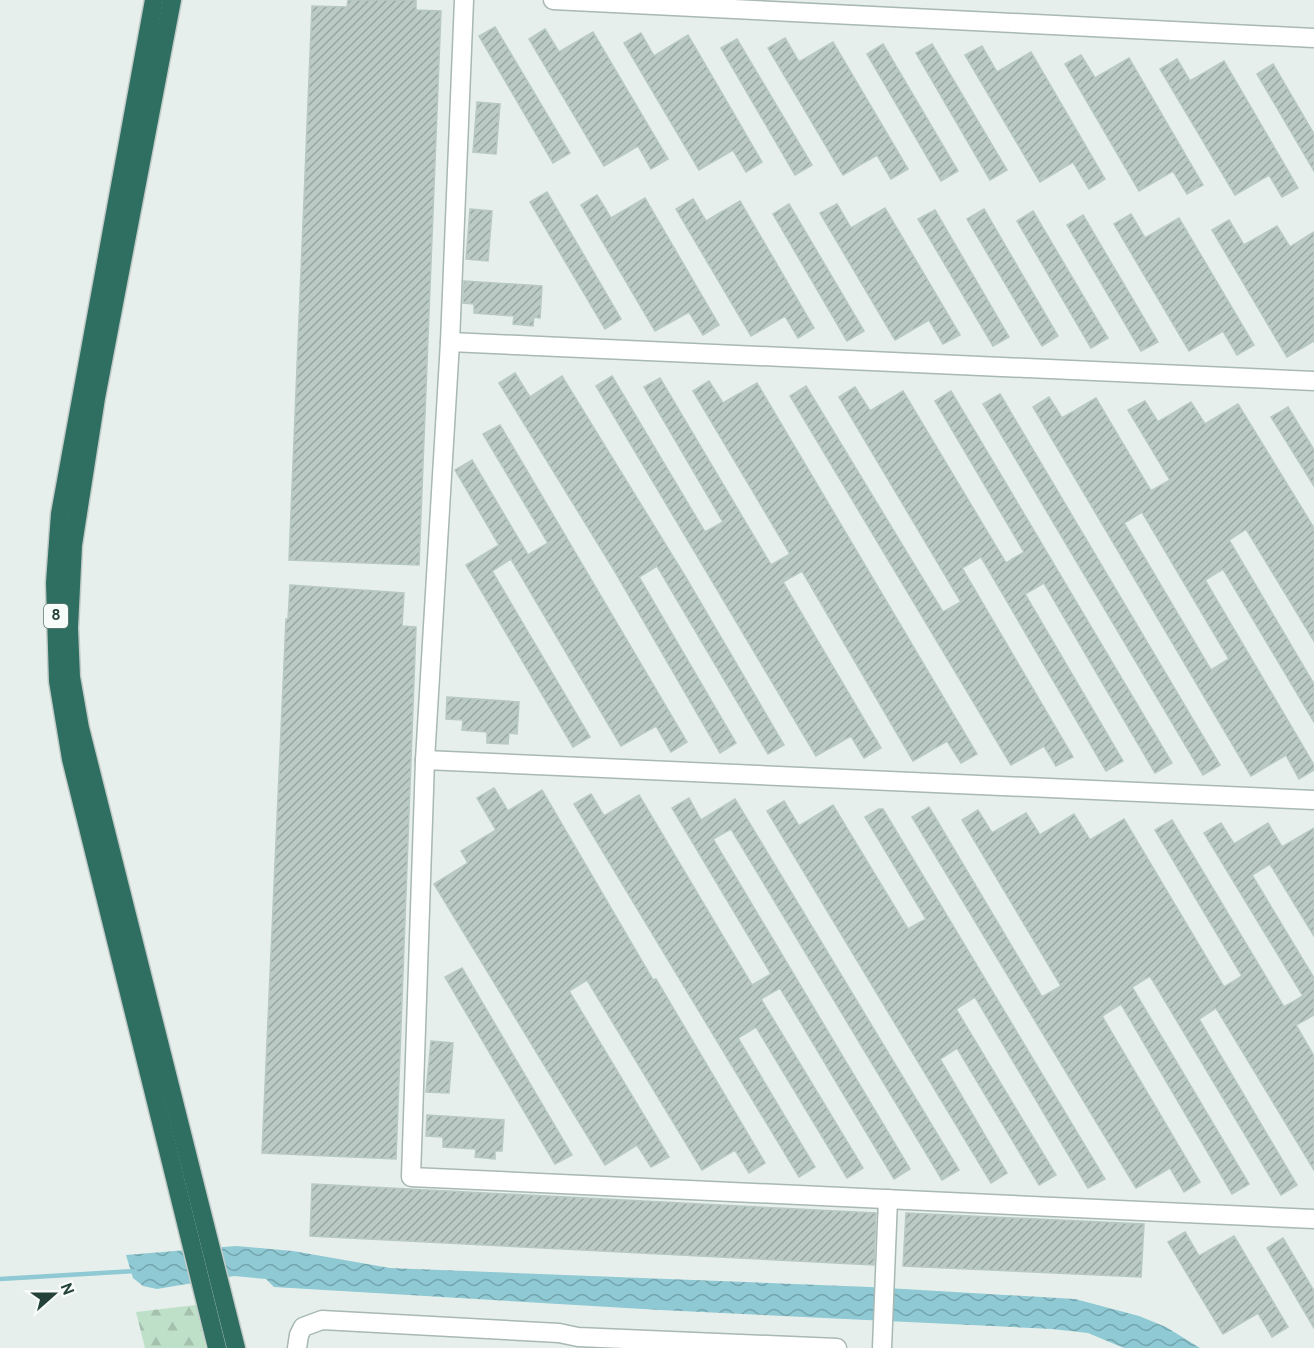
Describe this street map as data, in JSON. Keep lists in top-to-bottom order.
{
  "streets": {
    "highway": ["8"]
  },
  "north": "right"
}
